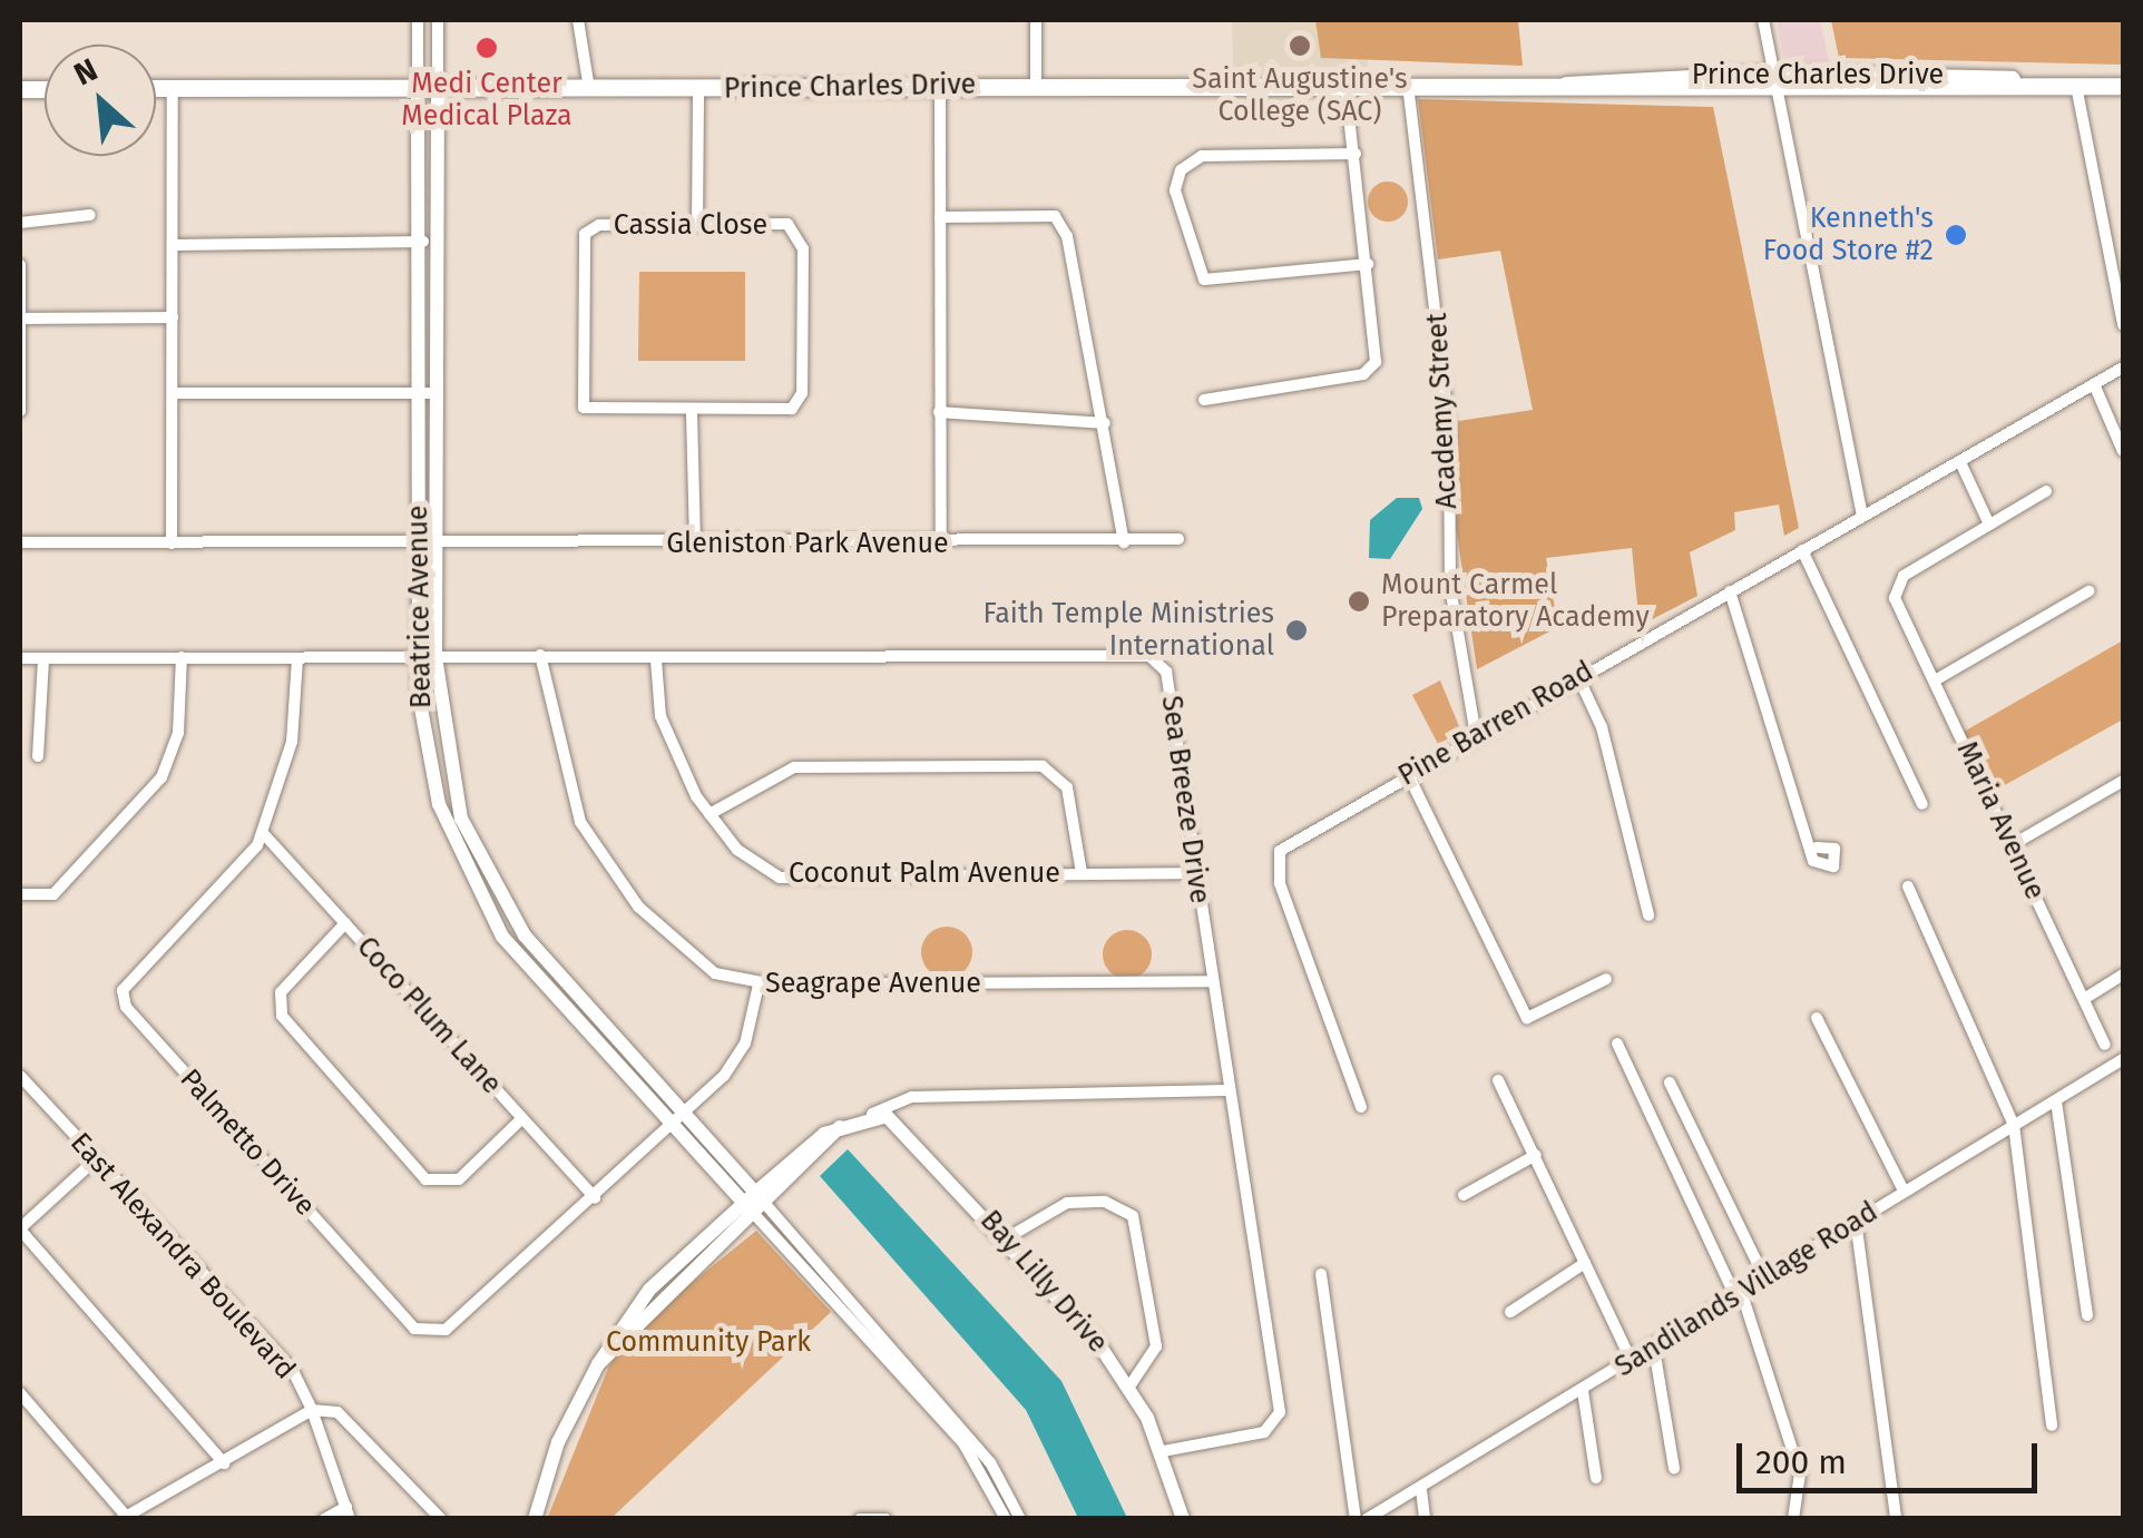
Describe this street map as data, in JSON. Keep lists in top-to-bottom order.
{
  "streets": {
    "highway": ["Prince Charles Drive"],
    "main road": ["Beatrice Avenue", "Bay Lilly Drive"],
    "street": [
      "Cassia Close",
      "Academy Street",
      "Gleniston Park Avenue",
      "Pine Barren Road",
      "Sea Breeze Drive",
      "Maria Avenue",
      "Coconut Palm Avenue",
      "Seagrape Avenue",
      "Coco Plum Lane",
      "Palmetto Drive",
      "East Alexandra Boulevard",
      "Sandilands Village Road"
    ]
  },
  "crossings": [
    ["Prince Charles Drive", "Academy Street"],
    ["Prince Charles Drive", "Beatrice Avenue"],
    ["Academy Street", "Pine Barren Road"],
    ["Gleniston Park Avenue", "Beatrice Avenue"],
    ["Beatrice Avenue", "Sea Breeze Drive"],
    ["Beatrice Avenue", "Palmetto Drive"],
    ["Sea Breeze Drive", "Coconut Palm Avenue"],
    ["Sea Breeze Drive", "Seagrape Avenue"],
    ["Sea Breeze Drive", "Palmetto Drive"],
    ["Sea Breeze Drive", "Bay Lilly Drive"],
    ["Seagrape Avenue", "Palmetto Drive"],
    ["Coco Plum Lane", "Palmetto Drive"]
  ],
  "parks": ["Community Park"],
  "places": [
    "Saint Augustine's College (SAC)",
    "Medi Center Medical Plaza",
    "Kenneth's Food Store #2",
    "Mount Carmel Preparatory Academy",
    "Faith Temple Ministries International"
  ],
  "scale_bar": "200 m",
  "north": "top left"
}
